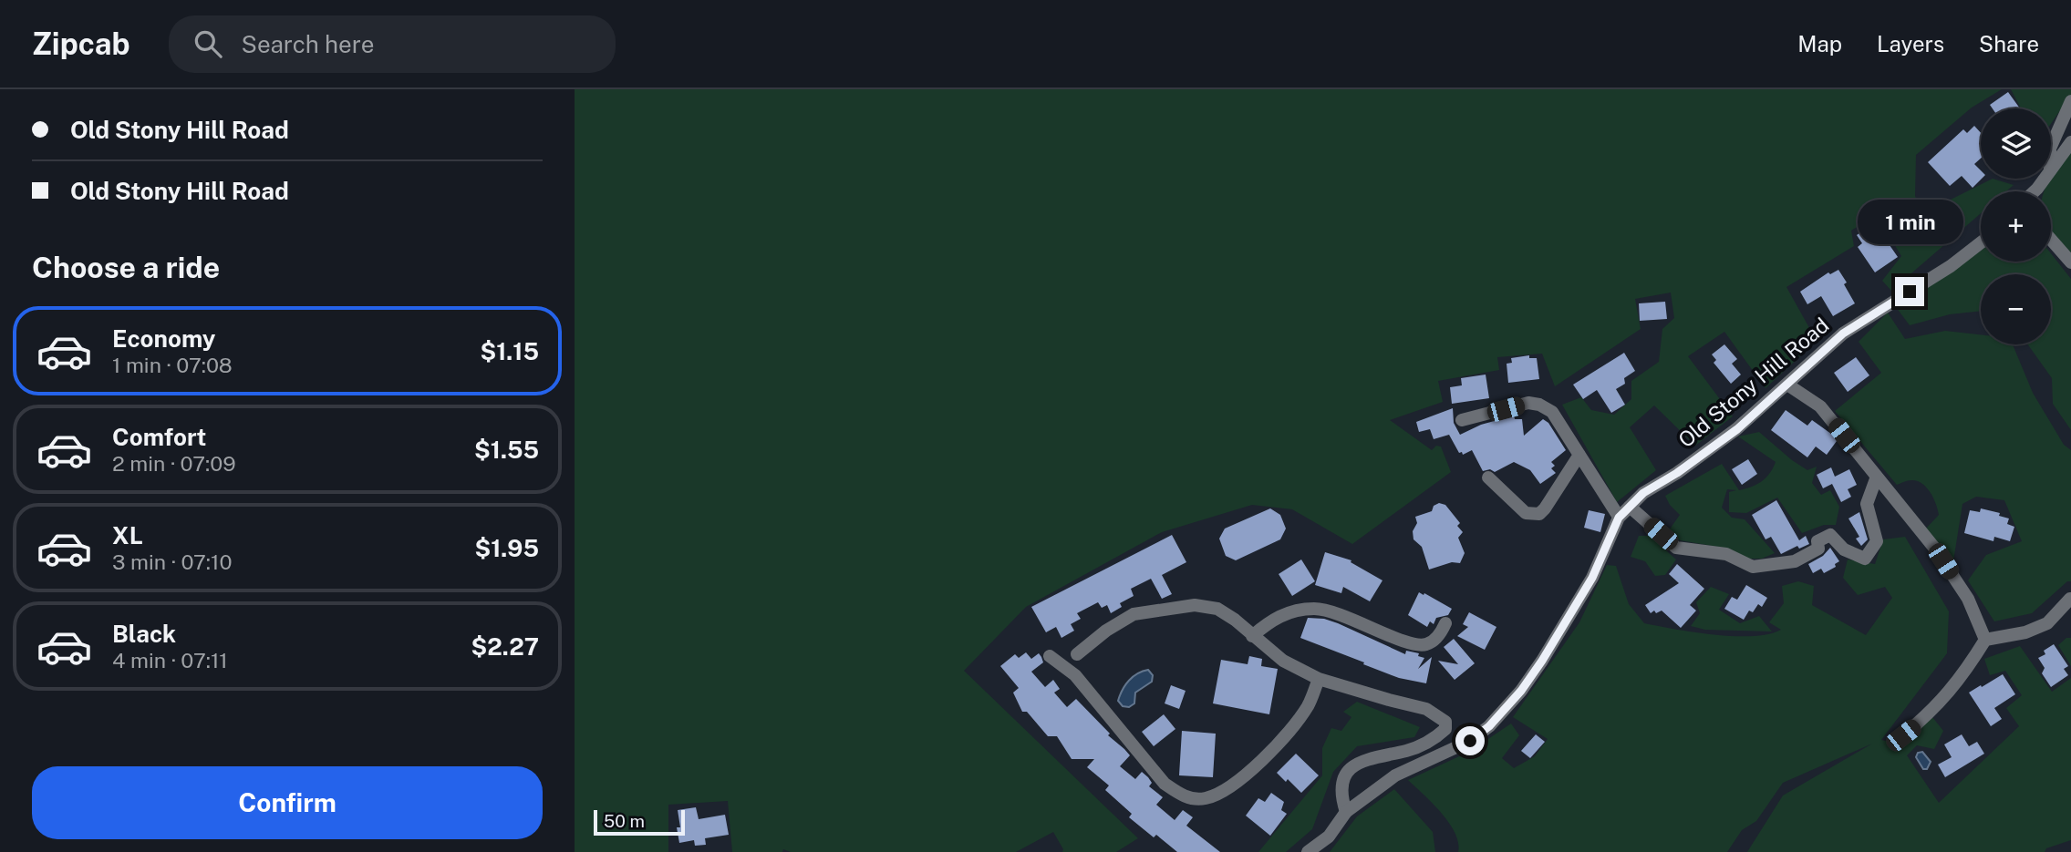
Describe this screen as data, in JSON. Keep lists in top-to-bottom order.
{
  "streets": {
    "street": ["Old Stony Hill Road"]
  },
  "scale_bar": "50 m",
  "page": {
    "header": "Zipcab",
    "search": "Search here",
    "nav": ["Map", "Layers", "Share"],
    "banner": ["Old Stony Hill Road", "Old Stony Hill Road"],
    "map_buttons": ["+", "−"],
    "bubble": "1 min",
    "heading": "Choose a ride",
    "list": [
      {
        "name": "Economy",
        "note": "1 min · 07:08",
        "value": "$1.15"
      },
      {
        "name": "Comfort",
        "note": "2 min · 07:09",
        "value": "$1.55"
      },
      {
        "name": "XL",
        "note": "3 min · 07:10",
        "value": "$1.95"
      },
      {
        "name": "Black",
        "note": "4 min · 07:11",
        "value": "$2.27"
      }
    ],
    "buttons": "Confirm",
    "scale": "50 m"
  }
}
